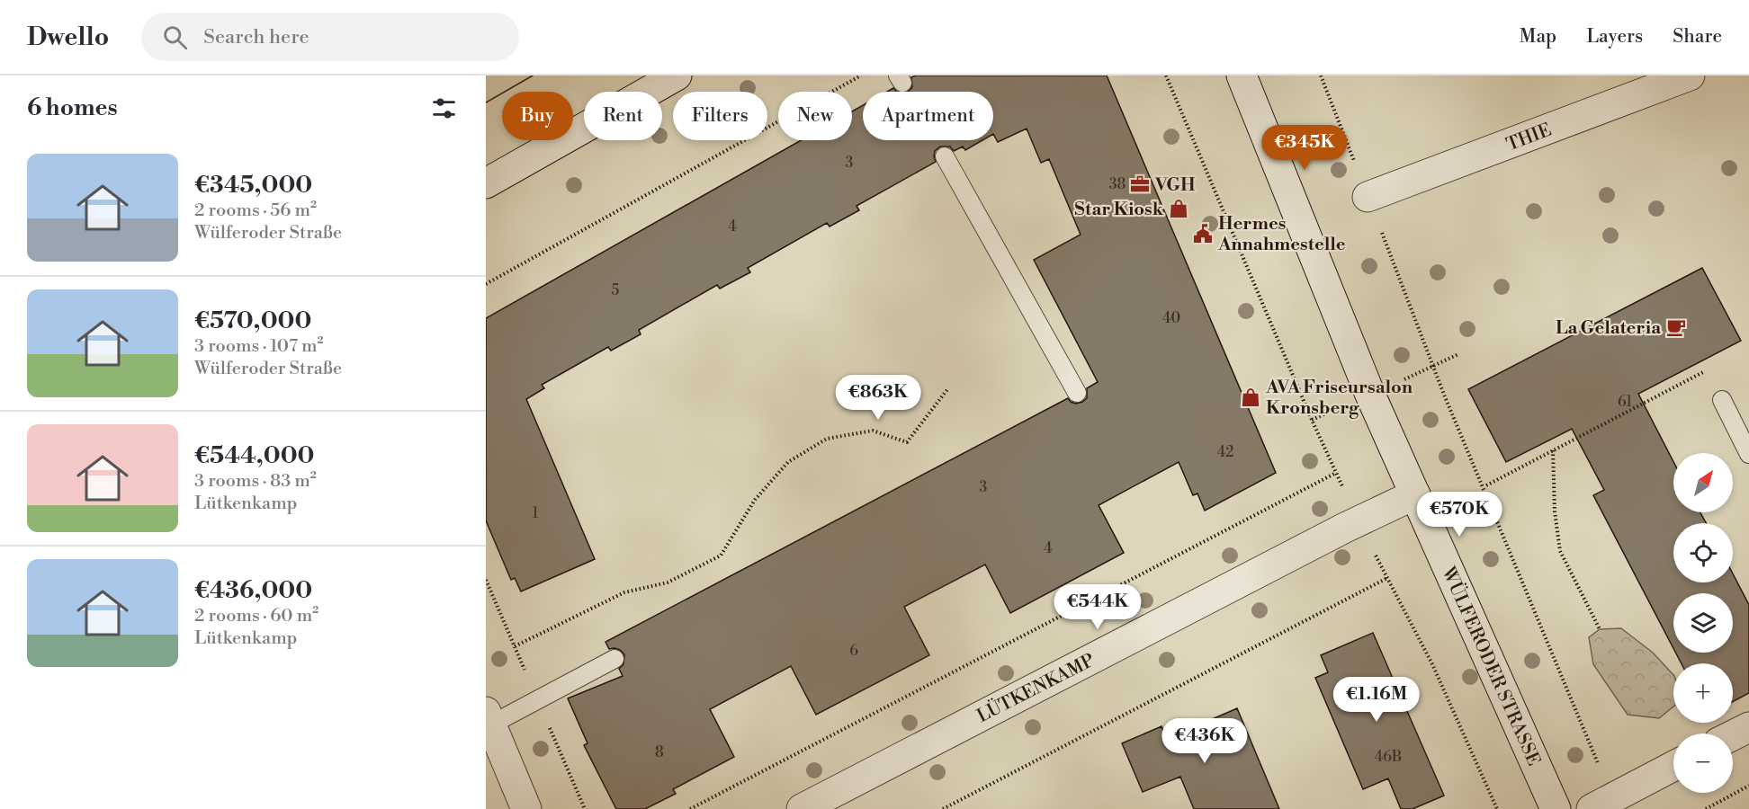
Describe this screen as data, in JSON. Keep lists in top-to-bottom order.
{
  "streets": {
    "street": ["THIE", "WÜLFERODER STRASSE", "LÜTKENKAMP"]
  },
  "crossings": [
    ["WÜLFERODER STRASSE", "LÜTKENKAMP"]
  ],
  "places": {
    "office": ["VGH"],
    "shop": ["Star Kiosk", "AVA Friseursalon Kronsberg"],
    "public building": ["Hermes Annahmestelle"],
    "cafe": ["La Gelateria"]
  },
  "house_numbers": [
    "3",
    "38",
    "4",
    "5",
    "40",
    "61",
    "42",
    "3",
    "1",
    "4",
    "6",
    "8",
    "46B"
  ],
  "north": "top right",
  "page": {
    "header": "Dwello",
    "search": "Search here",
    "nav": ["Map", "Layers", "Share"],
    "heading": "6 homes",
    "chip": [
      "Buy",
      "Rent",
      "Filters",
      "New",
      "Apartment"
    ],
    "price": [
      "€345K",
      "€863K",
      "€570K",
      "€544K",
      "€1.16M",
      "€436K"
    ],
    "list": [
      {
        "name": "€345,000",
        "note": "2 rooms · 56 m² · Wülferoder Straße"
      },
      {
        "name": "€570,000",
        "note": "3 rooms · 107 m² · Wülferoder Straße"
      },
      {
        "name": "€544,000",
        "note": "3 rooms · 83 m² · Lütkenkamp"
      },
      {
        "name": "€436,000",
        "note": "2 rooms · 60 m² · Lütkenkamp"
      }
    ],
    "map_buttons": ["+", "−"]
  }
}
